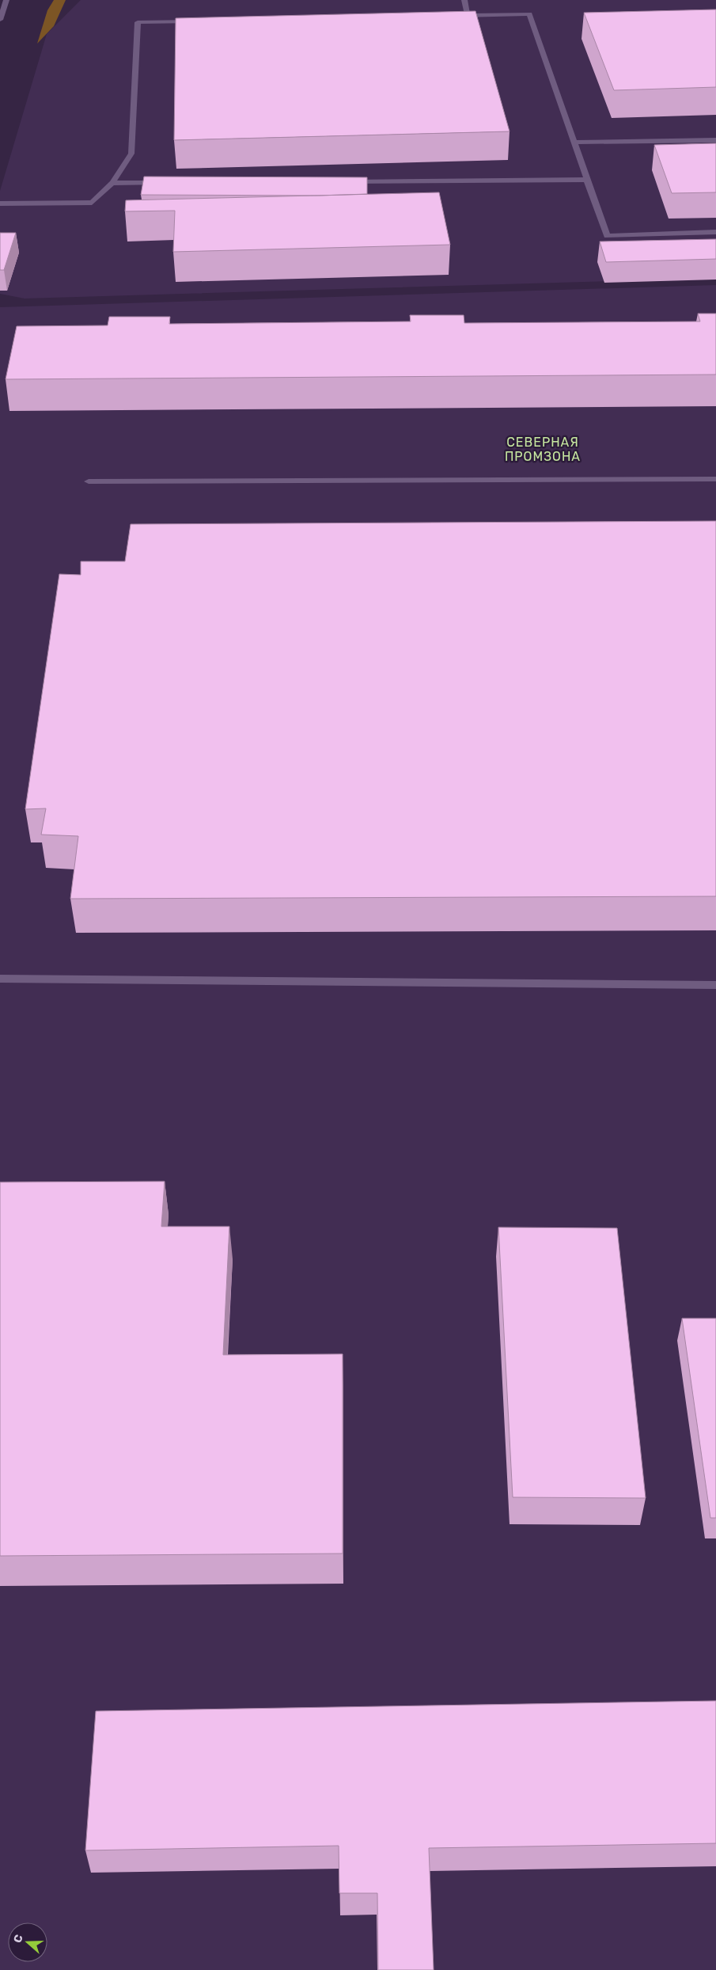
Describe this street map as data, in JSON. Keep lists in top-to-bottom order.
{
  "districts": ["СЕВЕРНАЯ ПРОМЗОНА"],
  "north": "left"
}
